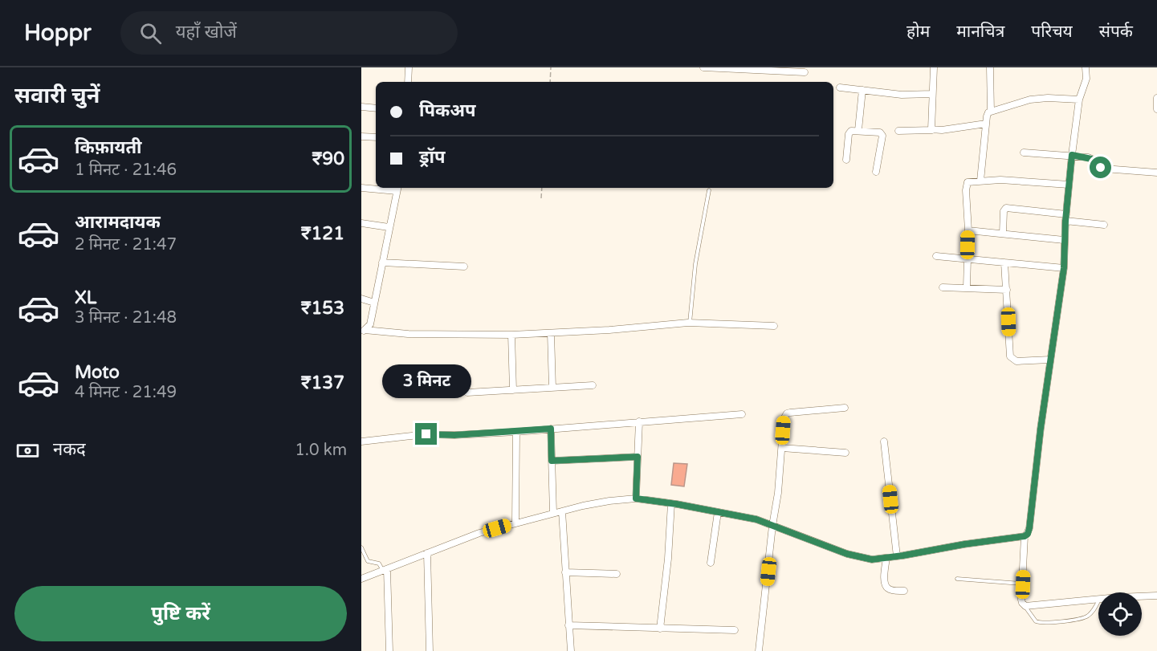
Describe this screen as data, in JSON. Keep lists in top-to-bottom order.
{
  "page": {
    "header": "Hoppr",
    "search": "यहाँ खोजें",
    "nav": [
      "होम",
      "मानचित्र",
      "परिचय",
      "संपर्क"
    ],
    "heading": "सवारी चुनें",
    "banner": ["पिकअप", "ड्रॉप"],
    "list": [
      {
        "name": "किफ़ायती",
        "note": "1 मिनट · 21:46",
        "value": "₹90"
      },
      {
        "name": "आरामदायक",
        "note": "2 मिनट · 21:47",
        "value": "₹121"
      },
      {
        "name": "XL",
        "note": "3 मिनट · 21:48",
        "value": "₹153"
      },
      {
        "name": "Moto",
        "note": "4 मिनट · 21:49",
        "value": "₹137"
      }
    ],
    "bubble": "3 मिनट",
    "pay": ["नकद", "1.0 km"],
    "buttons": "पुष्टि करें"
  }
}
